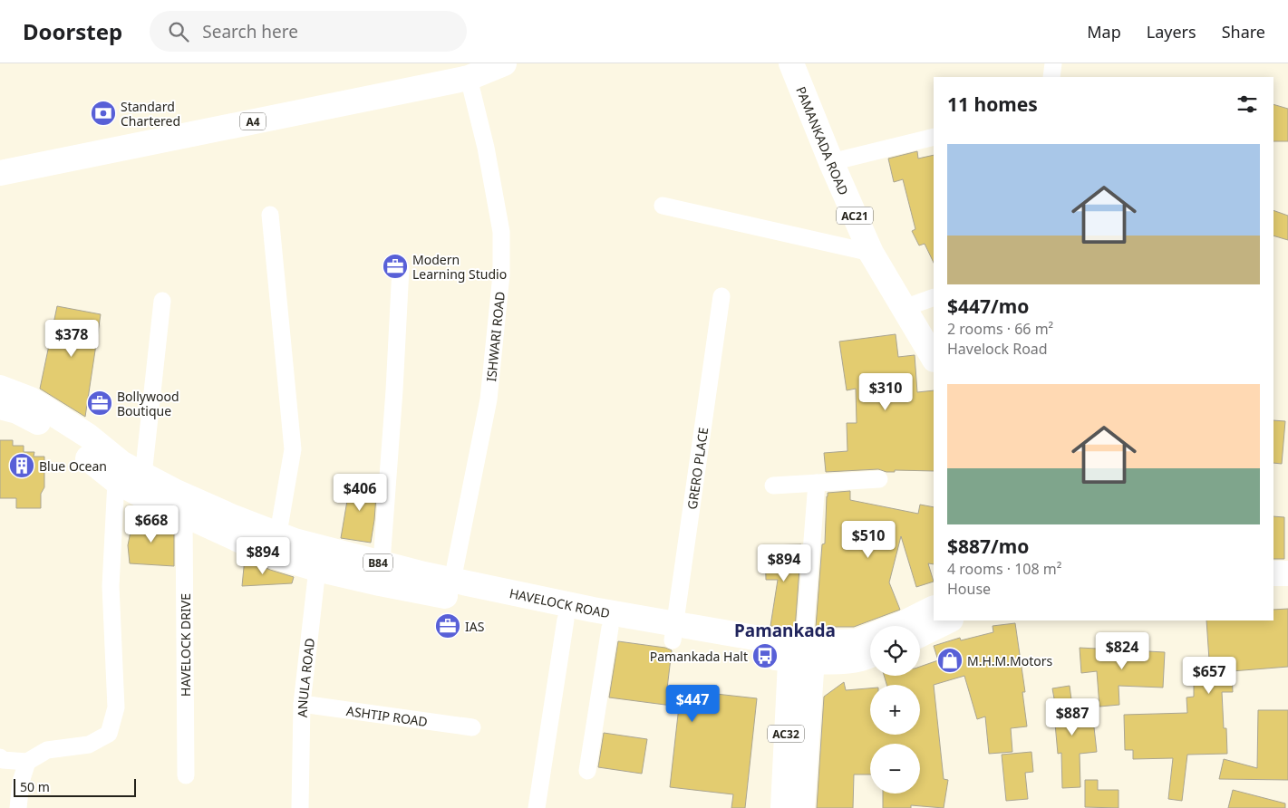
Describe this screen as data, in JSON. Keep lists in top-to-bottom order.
{
  "streets": {
    "main road": [
      "A4",
      "PAMANKADA ROAD",
      "AC21",
      "B84",
      "HAVELOCK ROAD",
      "AC32"
    ],
    "street": [
      "ISHWARI ROAD",
      "GRERO PLACE",
      "HAVELOCK DRIVE",
      "ANULA ROAD",
      "ASHTIP ROAD"
    ]
  },
  "crossings": [
    ["A4", "ISHWARI ROAD"],
    ["ISHWARI ROAD", "HAVELOCK ROAD"],
    ["GRERO PLACE", "HAVELOCK ROAD"],
    ["HAVELOCK ROAD", "HAVELOCK DRIVE"],
    ["HAVELOCK ROAD", "ANULA ROAD"],
    ["HAVELOCK ROAD", "AC32"],
    ["ANULA ROAD", "ASHTIP ROAD"]
  ],
  "districts": ["Pamankada"],
  "places": {
    "bank": ["Standard Chartered"],
    "office": ["Modern Learning Studio", "Bollywood Boutique", "IAS"],
    "building": ["Blue Ocean"],
    "bus stop": ["Pamankada Halt"],
    "shop": ["M.H.M.Motors"]
  },
  "scale_bar": "50 m",
  "page": {
    "header": "Doorstep",
    "search": "Search here",
    "nav": ["Map", "Layers", "Share"],
    "heading": "11 homes",
    "list": [
      {
        "name": "$447/mo",
        "note": "2 rooms · 66 m² · Havelock Road"
      },
      {
        "name": "$887/mo",
        "note": "4 rooms · 108 m² · House"
      }
    ],
    "price": [
      "$378",
      "$310",
      "$406",
      "$668",
      "$510",
      "$894",
      "$894",
      "$824",
      "$657",
      "$447",
      "$887"
    ],
    "map_buttons": ["+", "−"],
    "scale": "50 m"
  }
}
